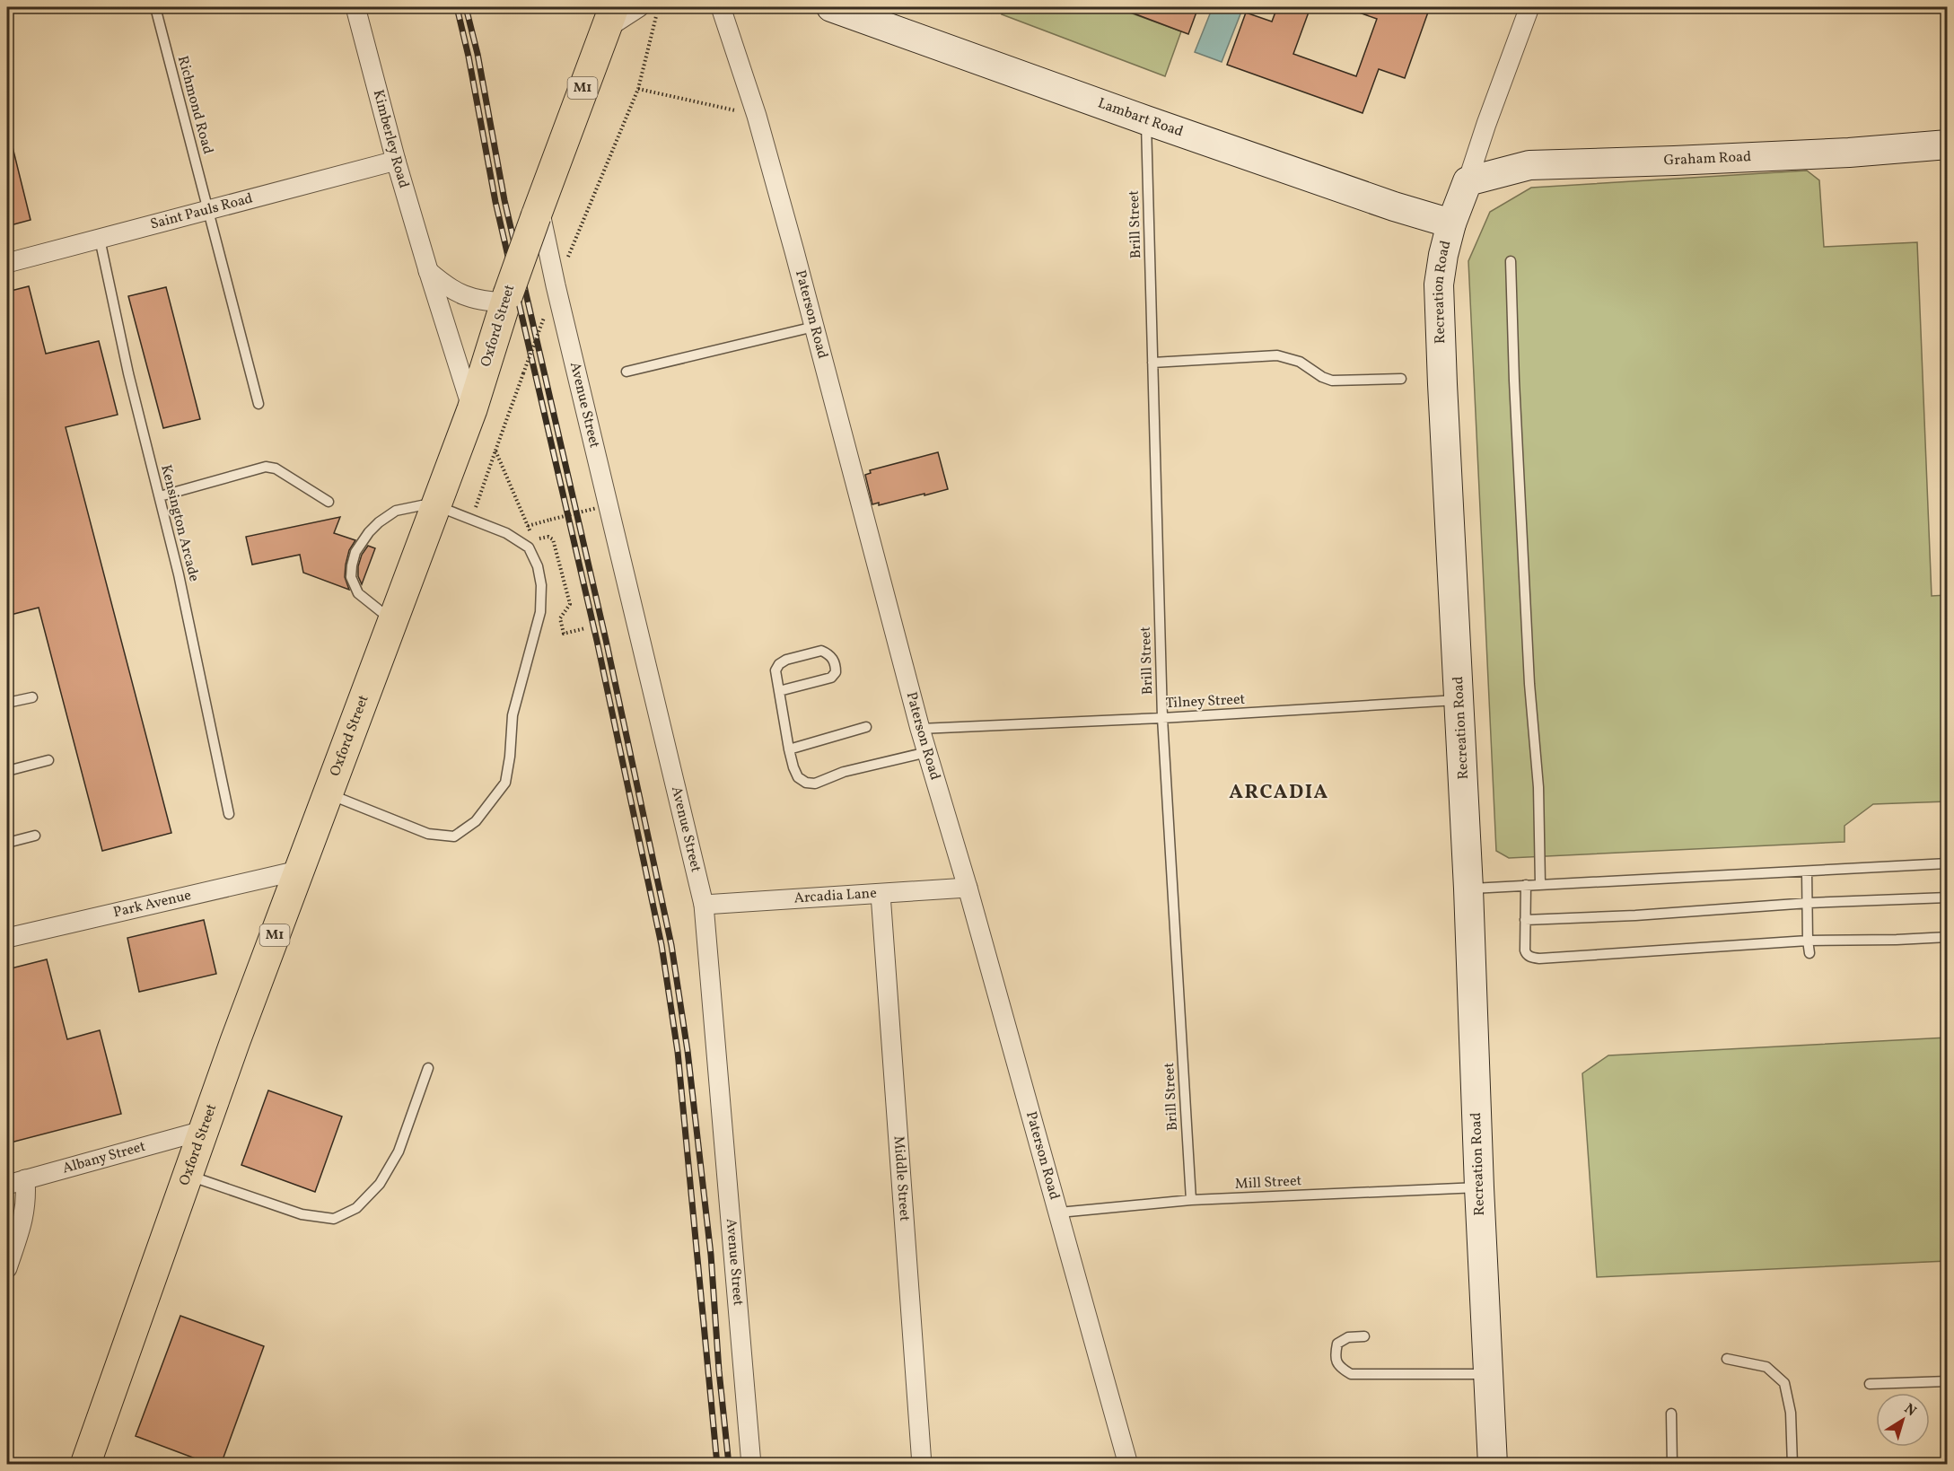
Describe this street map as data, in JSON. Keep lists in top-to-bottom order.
{
  "streets": {
    "main road": ["M1", "Oxford Street"],
    "street": [
      "Lambart Road",
      "Kimberley Road",
      "Graham Road",
      "Saint Pauls Road",
      "Recreation Road",
      "Paterson Road",
      "Avenue Street",
      "Arcadia Lane",
      "Park Avenue",
      "Albany Street",
      "Middle Street"
    ],
    "lane": [
      "Richmond Road",
      "Brill Street",
      "Kensington Arcade",
      "Tilney Street",
      "Mill Street"
    ]
  },
  "crossings": [
    ["Richmond Road", "Saint Pauls Road"],
    ["Lambart Road", "Brill Street"],
    ["Lambart Road", "Recreation Road"],
    ["Kimberley Road", "Saint Pauls Road"],
    ["Kimberley Road", "Oxford Street"],
    ["Graham Road", "Recreation Road"],
    ["Saint Pauls Road", "Kensington Arcade"],
    ["Brill Street", "Tilney Street"],
    ["Brill Street", "Mill Street"],
    ["Recreation Road", "Tilney Street"],
    ["Recreation Road", "Mill Street"],
    ["Paterson Road", "Tilney Street"],
    ["Paterson Road", "Arcadia Lane"],
    ["Paterson Road", "Mill Street"],
    ["Oxford Street", "Avenue Street"],
    ["Oxford Street", "Park Avenue"],
    ["Oxford Street", "Albany Street"],
    ["Avenue Street", "Arcadia Lane"],
    ["Arcadia Lane", "Middle Street"]
  ],
  "districts": ["ARCADIA"],
  "north": "top right"
}
